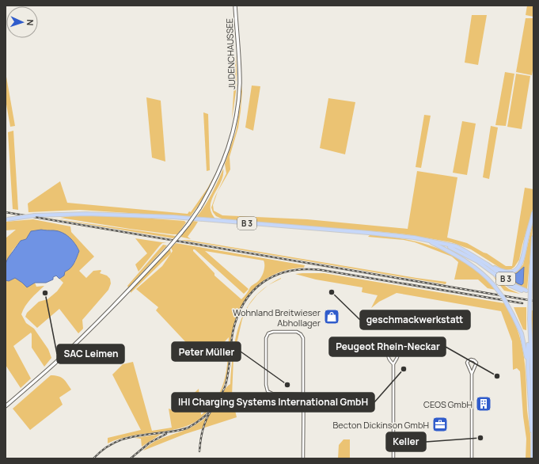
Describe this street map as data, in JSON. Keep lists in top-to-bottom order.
{
  "streets": {
    "main road": ["JUDENCHAUSSEE", "B 3"]
  },
  "places": {
    "other": [
      "geschmackwerkstatt",
      "SAC Leimen",
      "IHI Charging Systems International GmbH",
      "Peugeot Rhein-Neckar",
      "Peter Müller",
      "Keller"
    ],
    "shop": ["Wohnland Breitwieser Abhollager"],
    "building": ["CEOS GmbH"],
    "office": ["Becton Dickinson GmbH"]
  },
  "north": "right"
}
